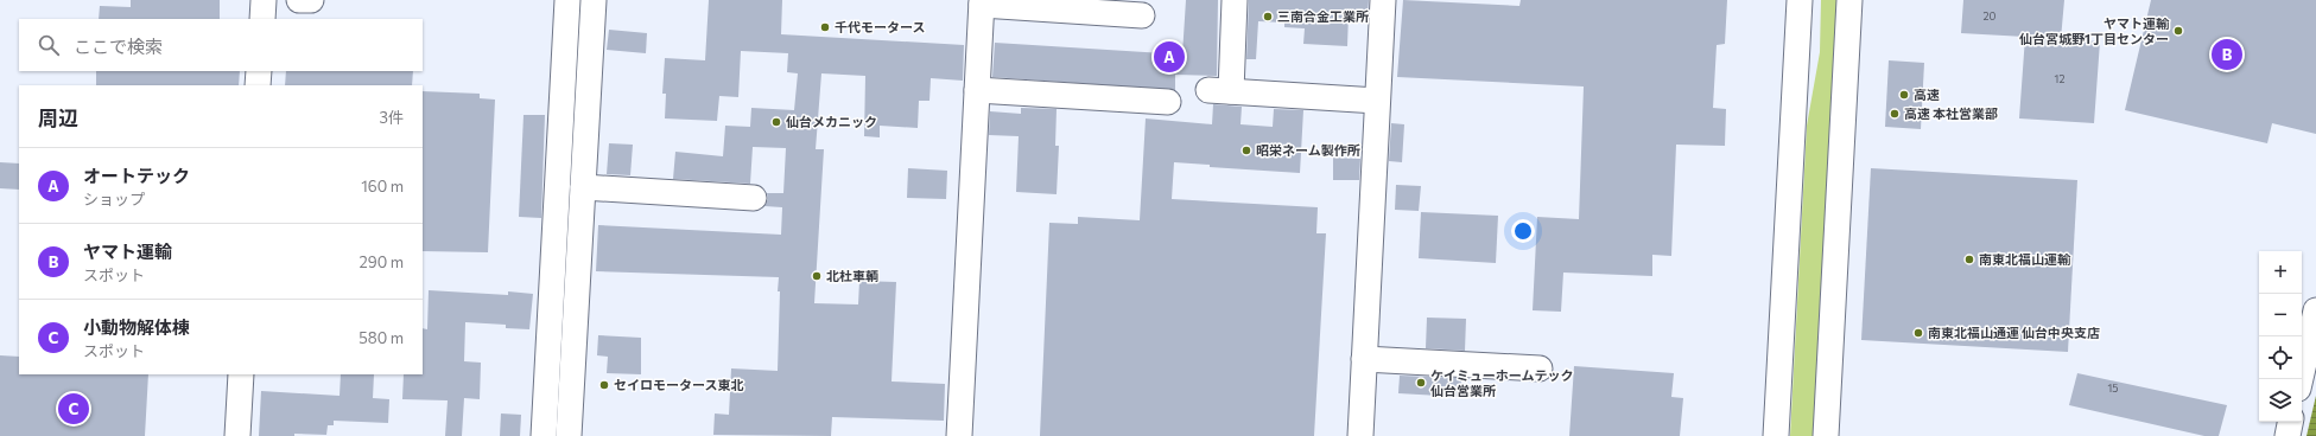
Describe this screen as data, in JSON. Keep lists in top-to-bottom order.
{
  "places": [
    "三南合金工業所",
    "千代モータース",
    "ヤマト運輸 仙台宮城野1丁目センター",
    "高速",
    "高速 本社営業部",
    "仙台メカニック",
    "昭栄ネーム製作所",
    "南東北福山運輸",
    "北杜車輌",
    "南東北福山通運 仙台中央支店",
    "ケイミューホームテック 仙台営業所",
    "セイロモータース東北"
  ],
  "house_numbers": ["20", "12", "15"],
  "page": {
    "search": "ここで検索",
    "pins": ["B", "A", "C"],
    "heading": ["周辺", "3件"],
    "list": [
      {
        "mark": "A",
        "name": "オートテック",
        "note": "ショップ",
        "value": "160 m"
      },
      {
        "mark": "B",
        "name": "ヤマト運輸",
        "note": "スポット",
        "value": "290 m"
      },
      {
        "mark": "C",
        "name": "小動物解体棟",
        "note": "スポット",
        "value": "580 m"
      }
    ],
    "map_buttons": ["+", "−"]
  }
}
